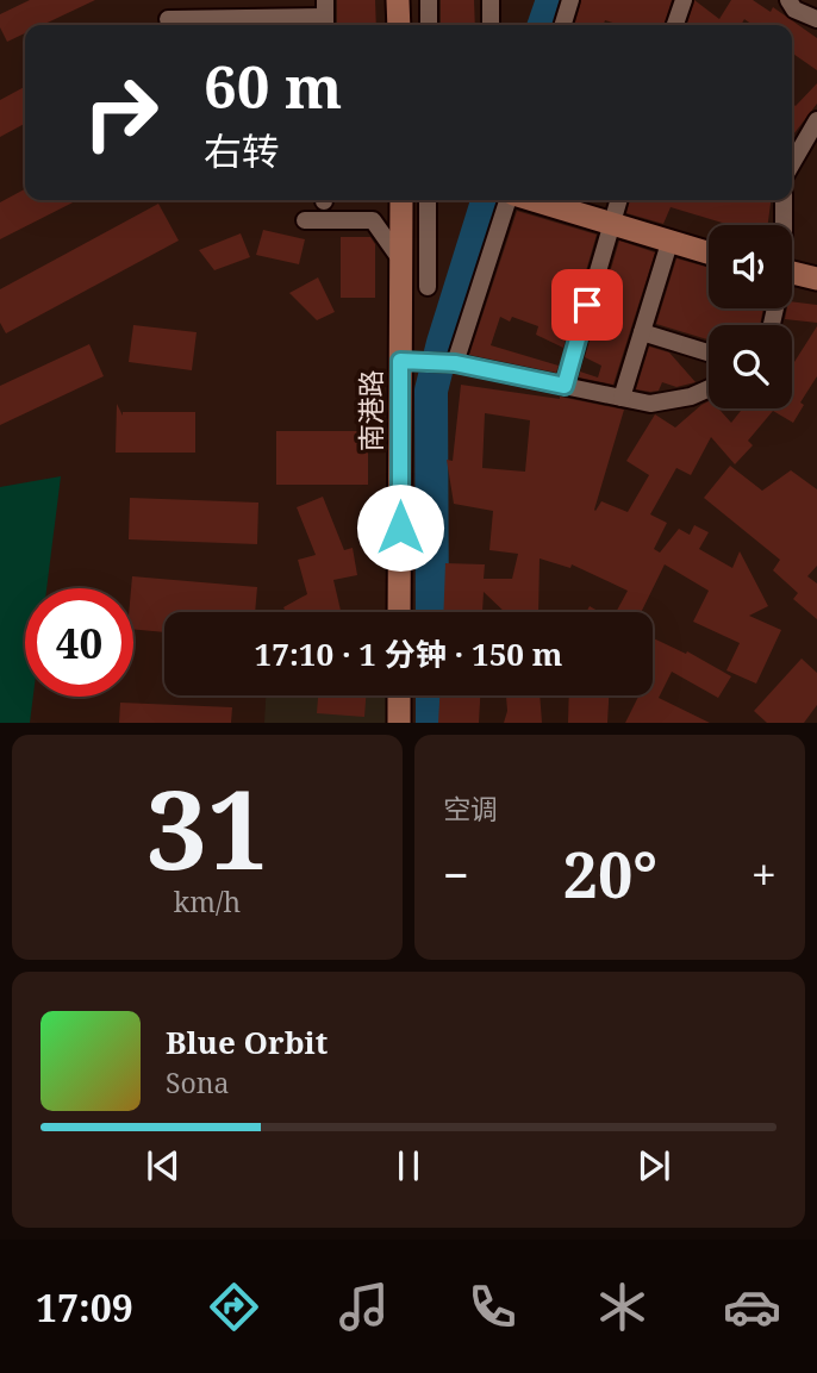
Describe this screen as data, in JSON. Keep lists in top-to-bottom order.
{
  "streets": {
    "street": ["南港路"]
  },
  "page": {
    "turn": ["60 m", "右转"],
    "limit": "40",
    "trip": "17:10 · 1 分钟 · 150 m",
    "tile": [
      ["31", "km/h"],
      "空调"
    ],
    "heat": ["−", "20°", "+"],
    "song": ["Blue Orbit", "Sona"],
    "tabs": "17:09"
  }
}
